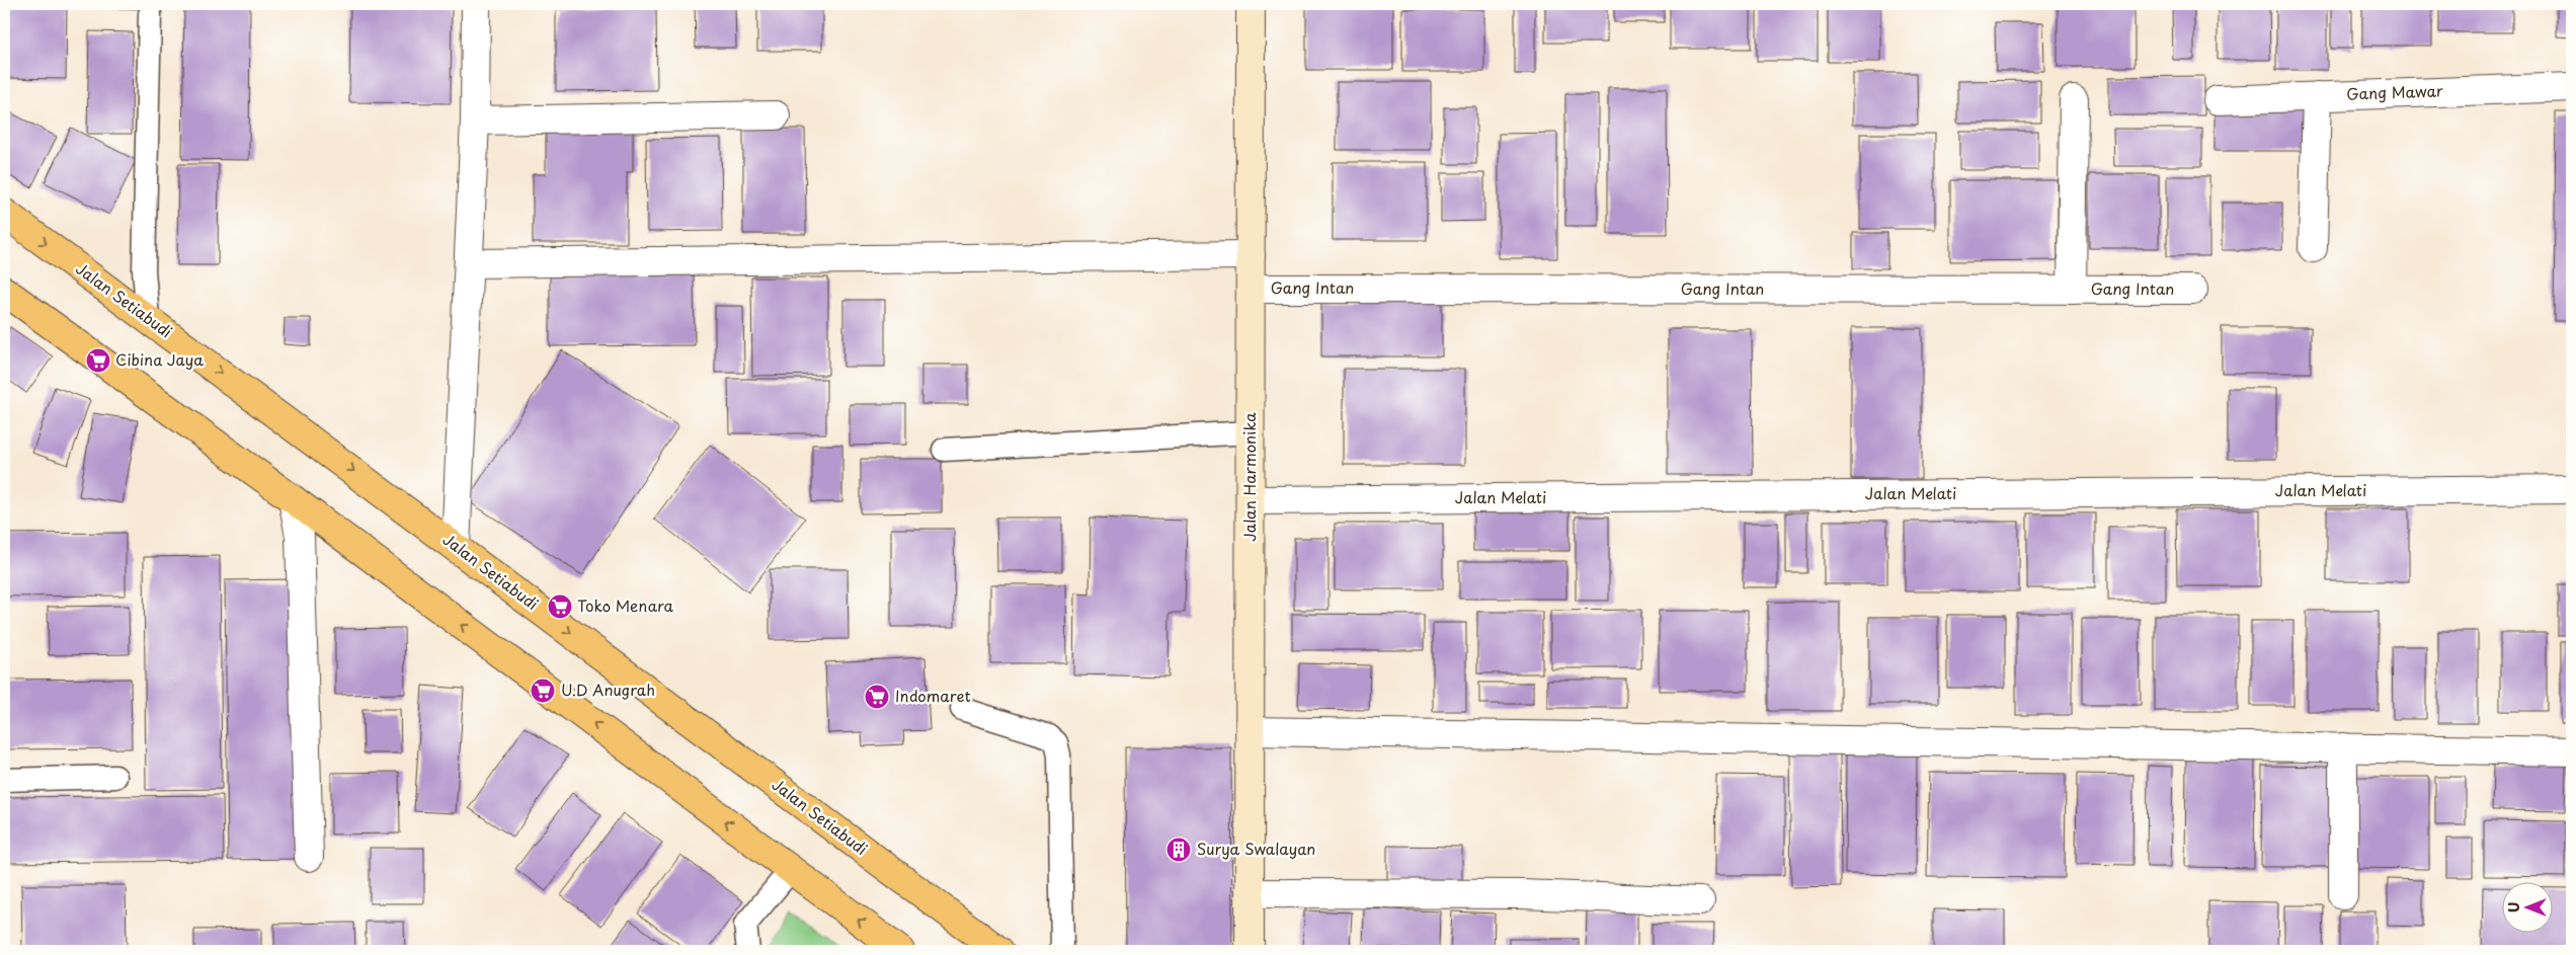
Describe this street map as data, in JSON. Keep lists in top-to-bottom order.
{
  "streets": {
    "main road": ["Jalan Setiabudi"],
    "street": [
      "Gang Mawar",
      "Gang Intan",
      "Jalan Harmonika",
      "Jalan Melati"
    ]
  },
  "crossings": [
    ["Gang Intan", "Jalan Harmonika"],
    ["Jalan Harmonika", "Jalan Melati"]
  ],
  "places": {
    "supermarket": [
      "Cibina Jaya",
      "Toko Menara",
      "U.D Anugrah",
      "Indomaret"
    ],
    "building": ["Surya Swalayan"]
  },
  "north": "left"
}
